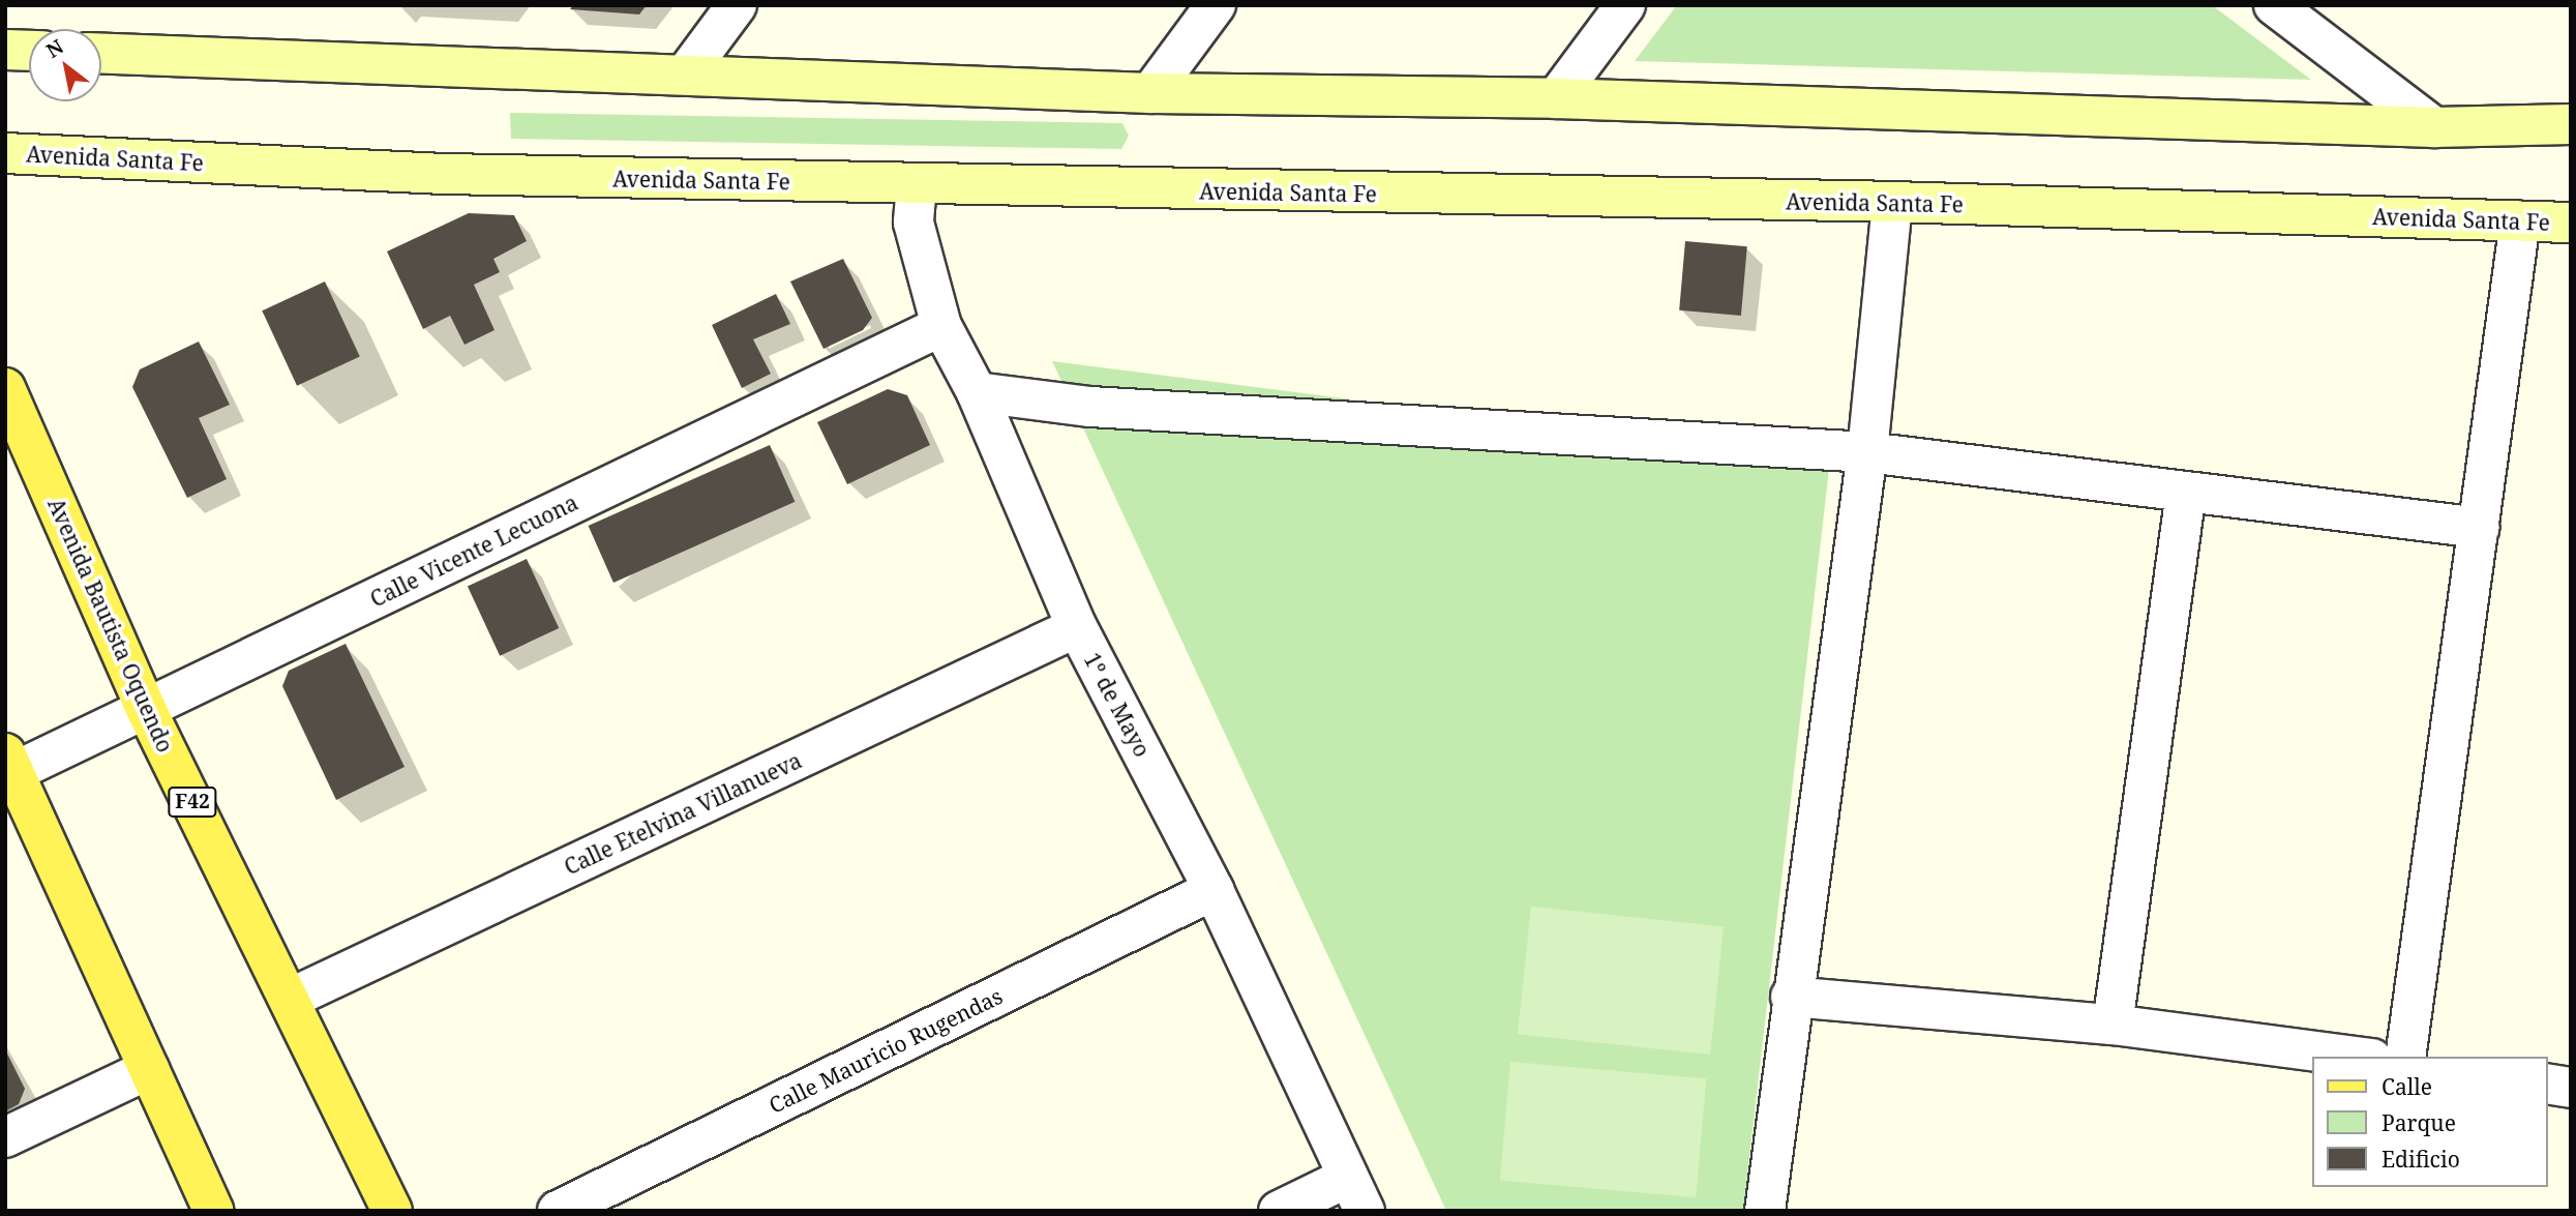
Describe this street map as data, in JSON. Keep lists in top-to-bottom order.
{
  "streets": {
    "main road": ["Avenida Santa Fe", "Avenida Bautista Oquendo", "F42"],
    "street": [
      "Calle Vicente Lecuona",
      "1º de Mayo",
      "Calle Etelvina Villanueva",
      "Calle Mauricio Rugendas"
    ]
  },
  "crossings": [
    ["Avenida Santa Fe", "1º de Mayo"],
    ["Calle Vicente Lecuona", "Avenida Bautista Oquendo"],
    ["Calle Vicente Lecuona", "1º de Mayo"],
    ["Avenida Bautista Oquendo", "Calle Etelvina Villanueva"],
    ["1º de Mayo", "Calle Etelvina Villanueva"],
    ["1º de Mayo", "Calle Mauricio Rugendas"]
  ],
  "legend": ["Calle", "Parque", "Edificio"],
  "north": "top left"
}
